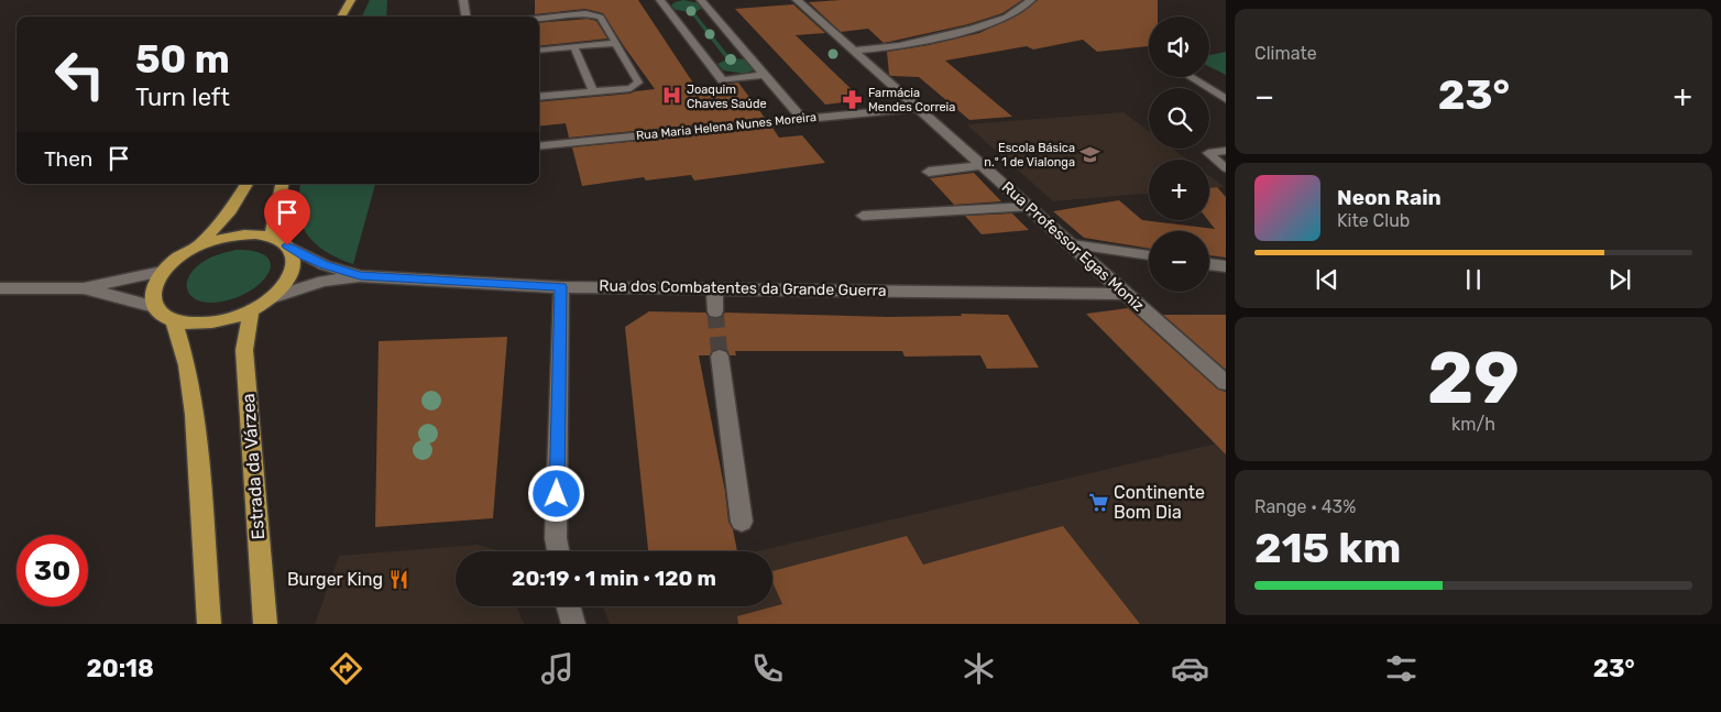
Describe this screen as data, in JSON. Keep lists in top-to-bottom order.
{
  "streets": {
    "main road": ["Estrada da Várzea"],
    "street": ["Rua Maria Helena Nunes Moreira", "Rua Professor Egas Moniz", "Rua dos Combatentes da Grande Guerra"]
  },
  "crossings": [
    ["Rua Maria Helena Nunes Moreira", "Rua Professor Egas Moniz"],
    ["Rua Professor Egas Moniz", "Rua dos Combatentes da Grande Guerra"]
  ],
  "places": {
    "hospital": ["Joaquim Chaves Saúde"],
    "pharmacy": ["Farmácia Mendes Correia"],
    "school or university": ["Escola Básica n.º 1 de Vialonga"],
    "supermarket": ["Continente Bom Dia"],
    "restaurant": ["Burger King"]
  },
  "page": {
    "tile": [
      "Climate",
      ["29", "km/h"],
      ["Range · 43%", "215 km"]
    ],
    "map_buttons": ["+", "−"],
    "turn": ["50 m", "Turn left"],
    "heat": ["−", "23°", "+"],
    "then": "Then",
    "song": ["Neon Rain", "Kite Club"],
    "limit": "30",
    "trip": "20:19 · 1 min · 120 m",
    "tabs": ["20:18", "23°"]
  }
}
